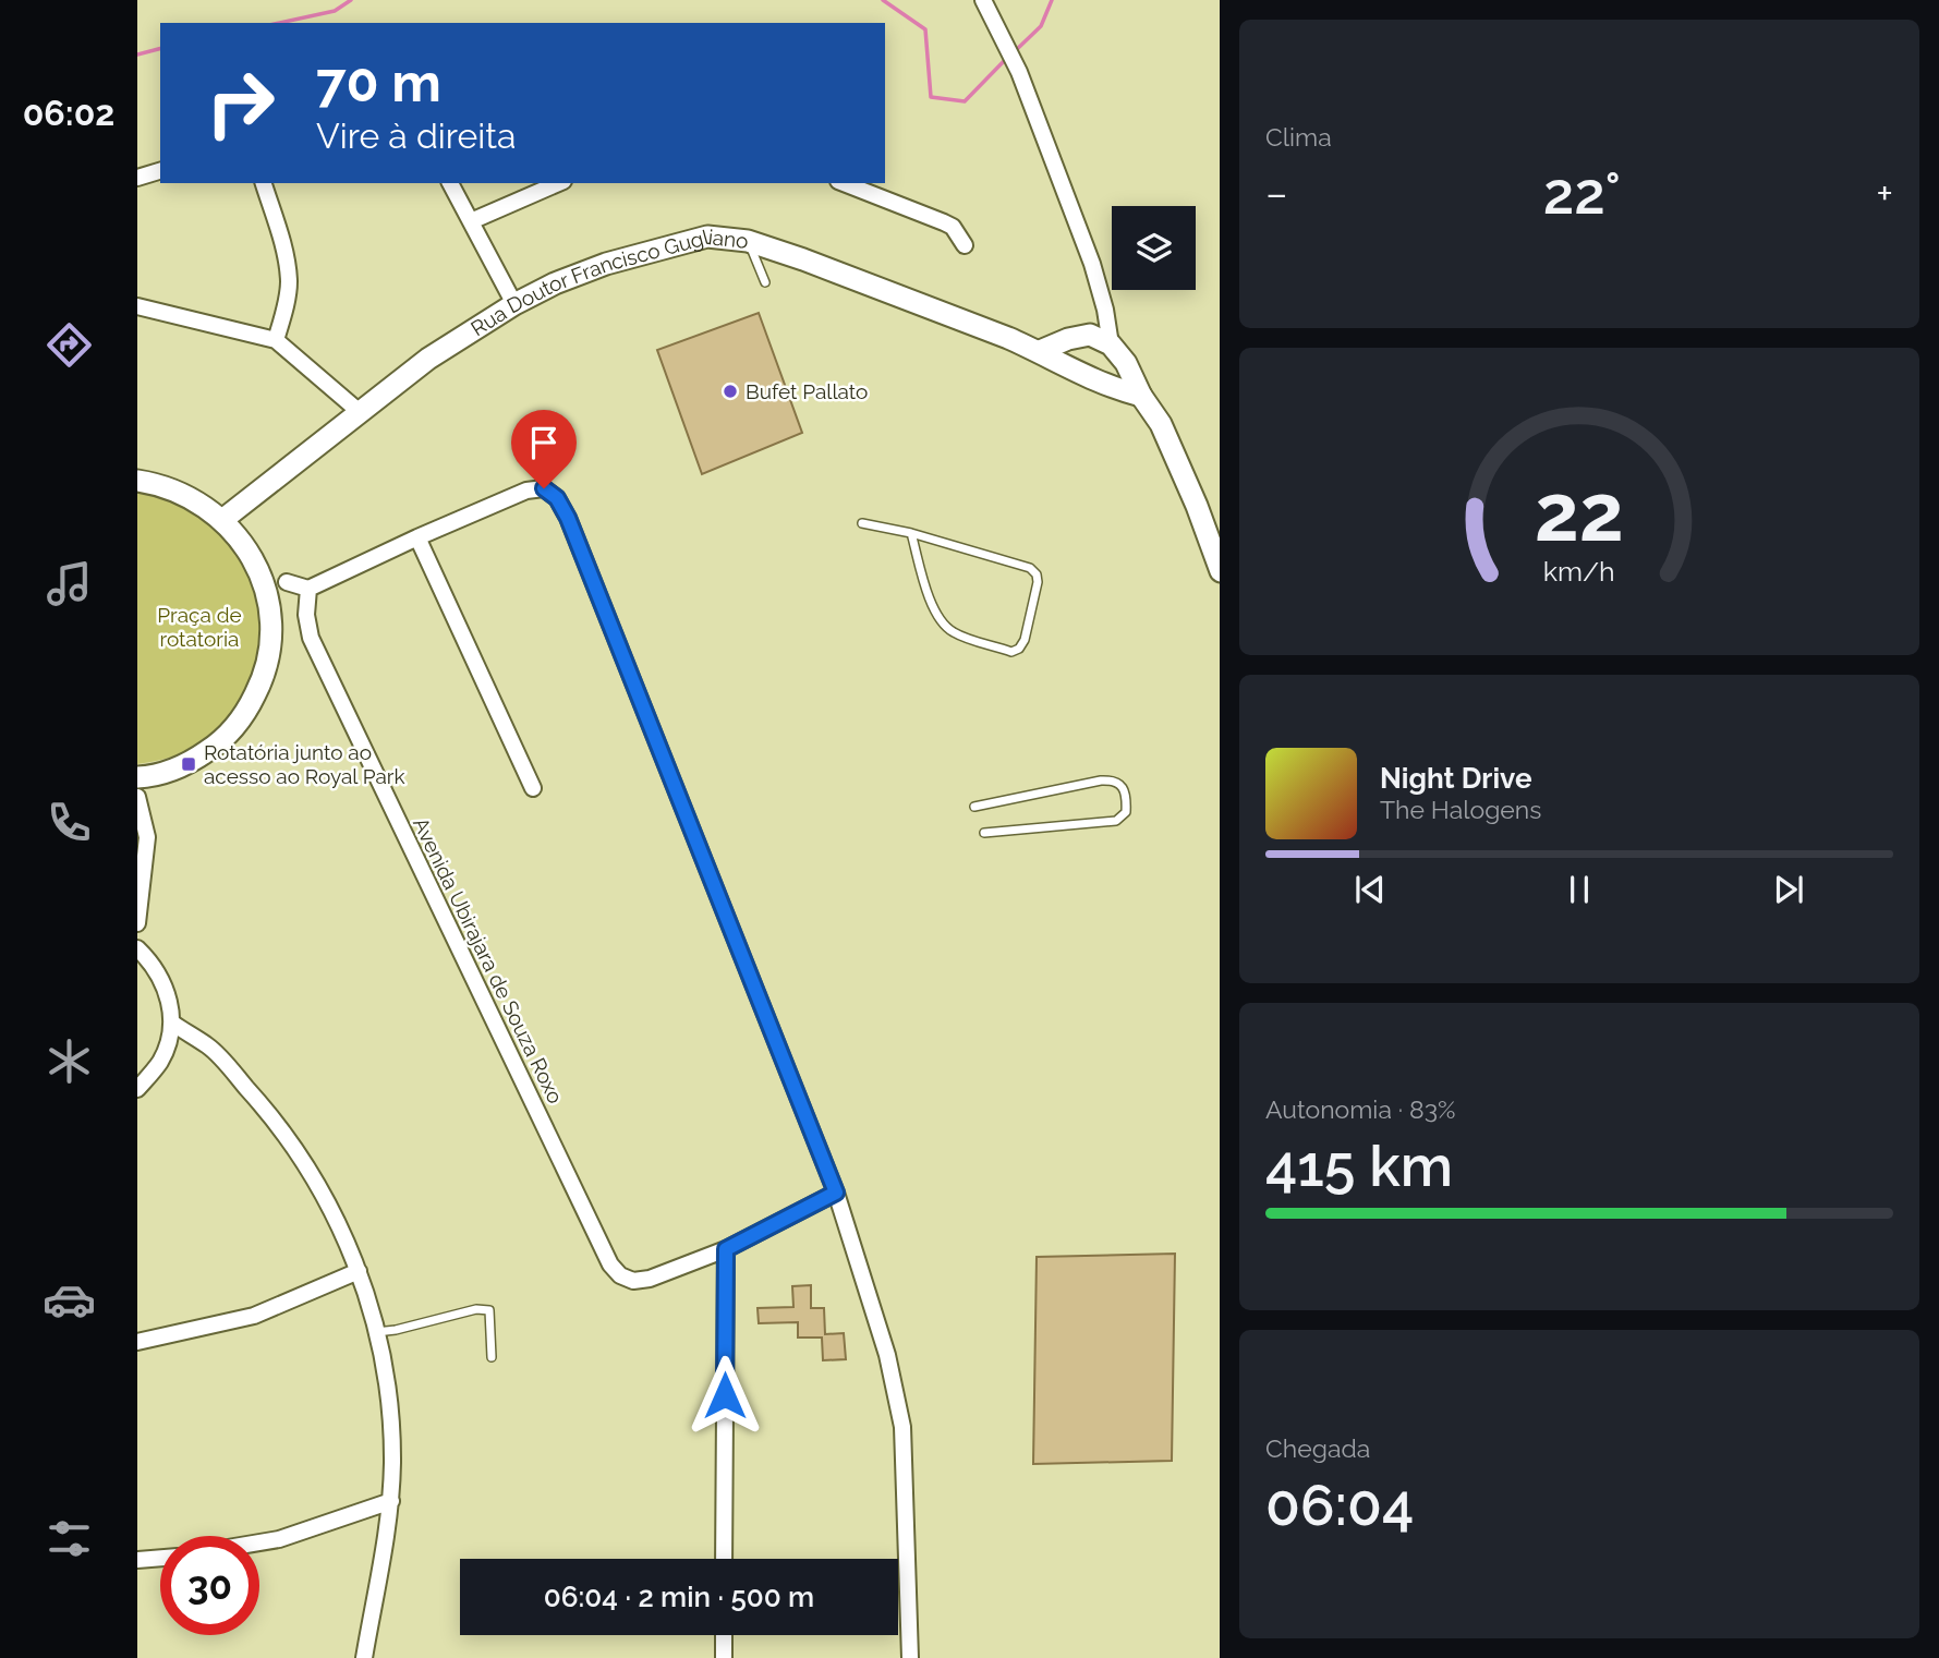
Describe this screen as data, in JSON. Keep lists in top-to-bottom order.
{
  "streets": {
    "main road": ["Rua Doutor Francisco Gugliano"],
    "street": ["Avenida Ubirajara de Souza Roxo"]
  },
  "parks": ["Praça de rotatoria"],
  "places": {
    "other": ["Bufet Pallato"],
    "transit": ["Rotatória junto ao acesso ao Royal Park"]
  },
  "page": {
    "tabs": "06:02",
    "tile": [
      "Clima",
      ["Autonomia · 83%", "415 km"],
      ["Chegada", "06:04"]
    ],
    "turn": ["70 m", "Vire à direita"],
    "heat": ["−", "22°", "+"],
    "song": ["Night Drive", "The Halogens"],
    "limit": "30",
    "trip": "06:04 · 2 min · 500 m",
    "gauge": ["22", "km/h"]
  }
}
